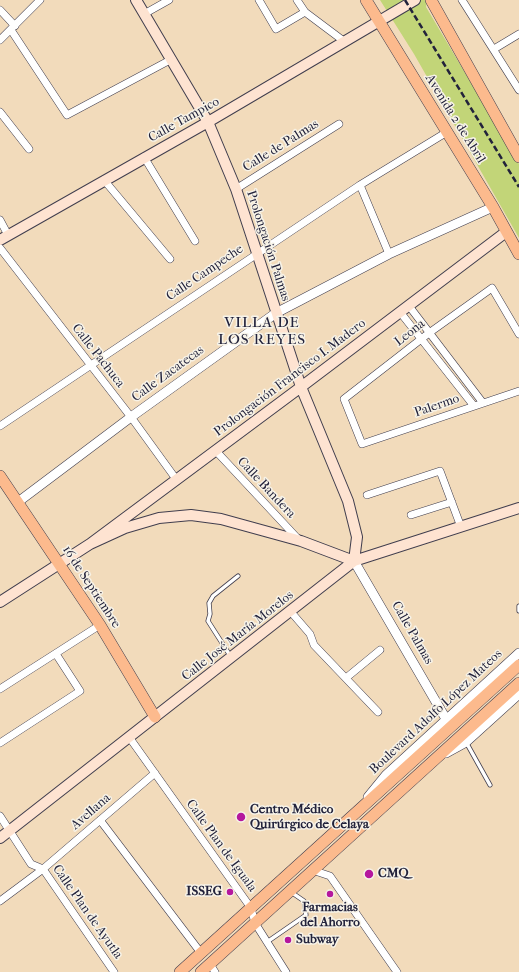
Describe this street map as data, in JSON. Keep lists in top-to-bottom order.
{
  "streets": {
    "main road": [
      "Avenida 2 de Abril",
      "Calle Tampico",
      "Prolongación Palmas",
      "Prolongación Francisco I. Madero",
      "16 de Septiembre",
      "Calle José María Morelos",
      "Boulevard Adolfo López Mateos"
    ],
    "street": [
      "Calle de Palmas",
      "Calle Campeche",
      "Leona",
      "Calle Pachuca",
      "Calle Zacatecas",
      "Palermo",
      "Calle Bandera",
      "Calle Palmas",
      "Avellana",
      "Calle Plan de Iguala",
      "Calle Plan de Ayutla"
    ]
  },
  "crossings": [
    ["Avenida 2 de Abril", "Calle Tampico"],
    ["Avenida 2 de Abril", "Calle Campeche"],
    ["Avenida 2 de Abril", "Calle Zacatecas"],
    ["Avenida 2 de Abril", "Prolongación Francisco I. Madero"],
    ["Calle Tampico", "Prolongación Palmas"],
    ["Calle de Palmas", "Prolongación Palmas"],
    ["Prolongación Palmas", "Calle Campeche"],
    ["Prolongación Palmas", "Calle Zacatecas"],
    ["Prolongación Palmas", "Prolongación Francisco I. Madero"],
    ["Prolongación Palmas", "Calle Palmas"],
    ["Prolongación Palmas", "Calle José María Morelos"],
    ["Calle Campeche", "Calle Pachuca"],
    ["Leona", "Palermo"],
    ["Calle Pachuca", "Calle Zacatecas"],
    ["Calle Pachuca", "Prolongación Francisco I. Madero"],
    ["Calle Zacatecas", "16 de Septiembre"],
    ["Prolongación Francisco I. Madero", "Calle Bandera"],
    ["16 de Septiembre", "Calle José María Morelos"],
    ["Calle Palmas", "Calle José María Morelos"],
    ["Calle Palmas", "Boulevard Adolfo López Mateos"],
    ["Calle José María Morelos", "Calle Plan de Iguala"],
    ["Calle José María Morelos", "Calle Plan de Ayutla"],
    ["Boulevard Adolfo López Mateos", "Calle Plan de Iguala"],
    ["Avellana", "Calle Plan de Iguala"],
    ["Avellana", "Calle Plan de Ayutla"]
  ],
  "districts": ["VILLA DE LOS REYES"],
  "places": [
    "Centro Médico Quirúrgico de Celaya",
    "CMQ",
    "ISSEG",
    "Farmacias del Ahorro",
    "Subway"
  ]
}
